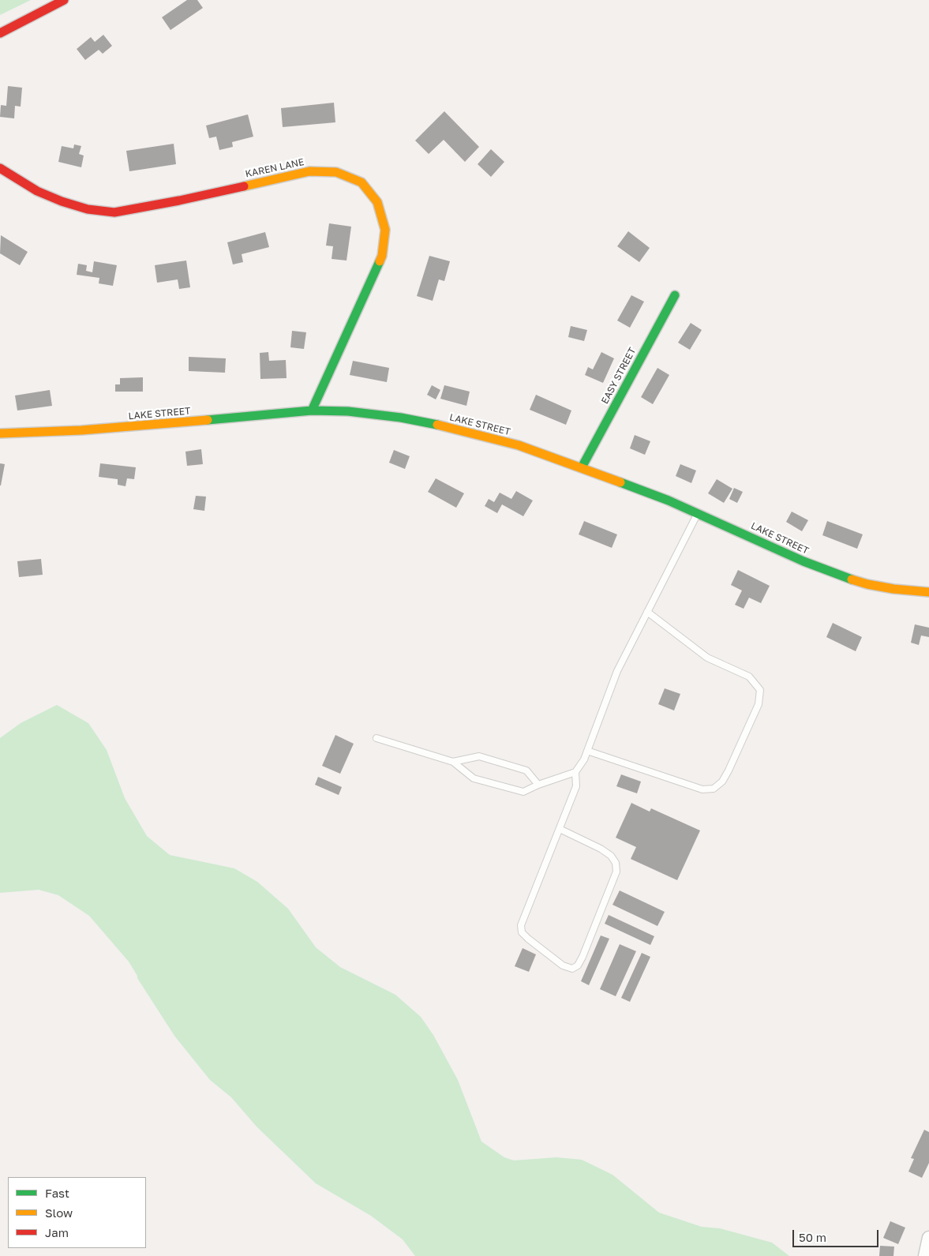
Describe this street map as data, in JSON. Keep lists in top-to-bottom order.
{
  "streets": {
    "street": ["KAREN LANE", "EASY STREET", "LAKE STREET"]
  },
  "crossings": [
    ["KAREN LANE", "LAKE STREET"],
    ["EASY STREET", "LAKE STREET"]
  ],
  "legend": ["Fast", "Slow", "Jam"],
  "scale_bar": "50 m"
}
